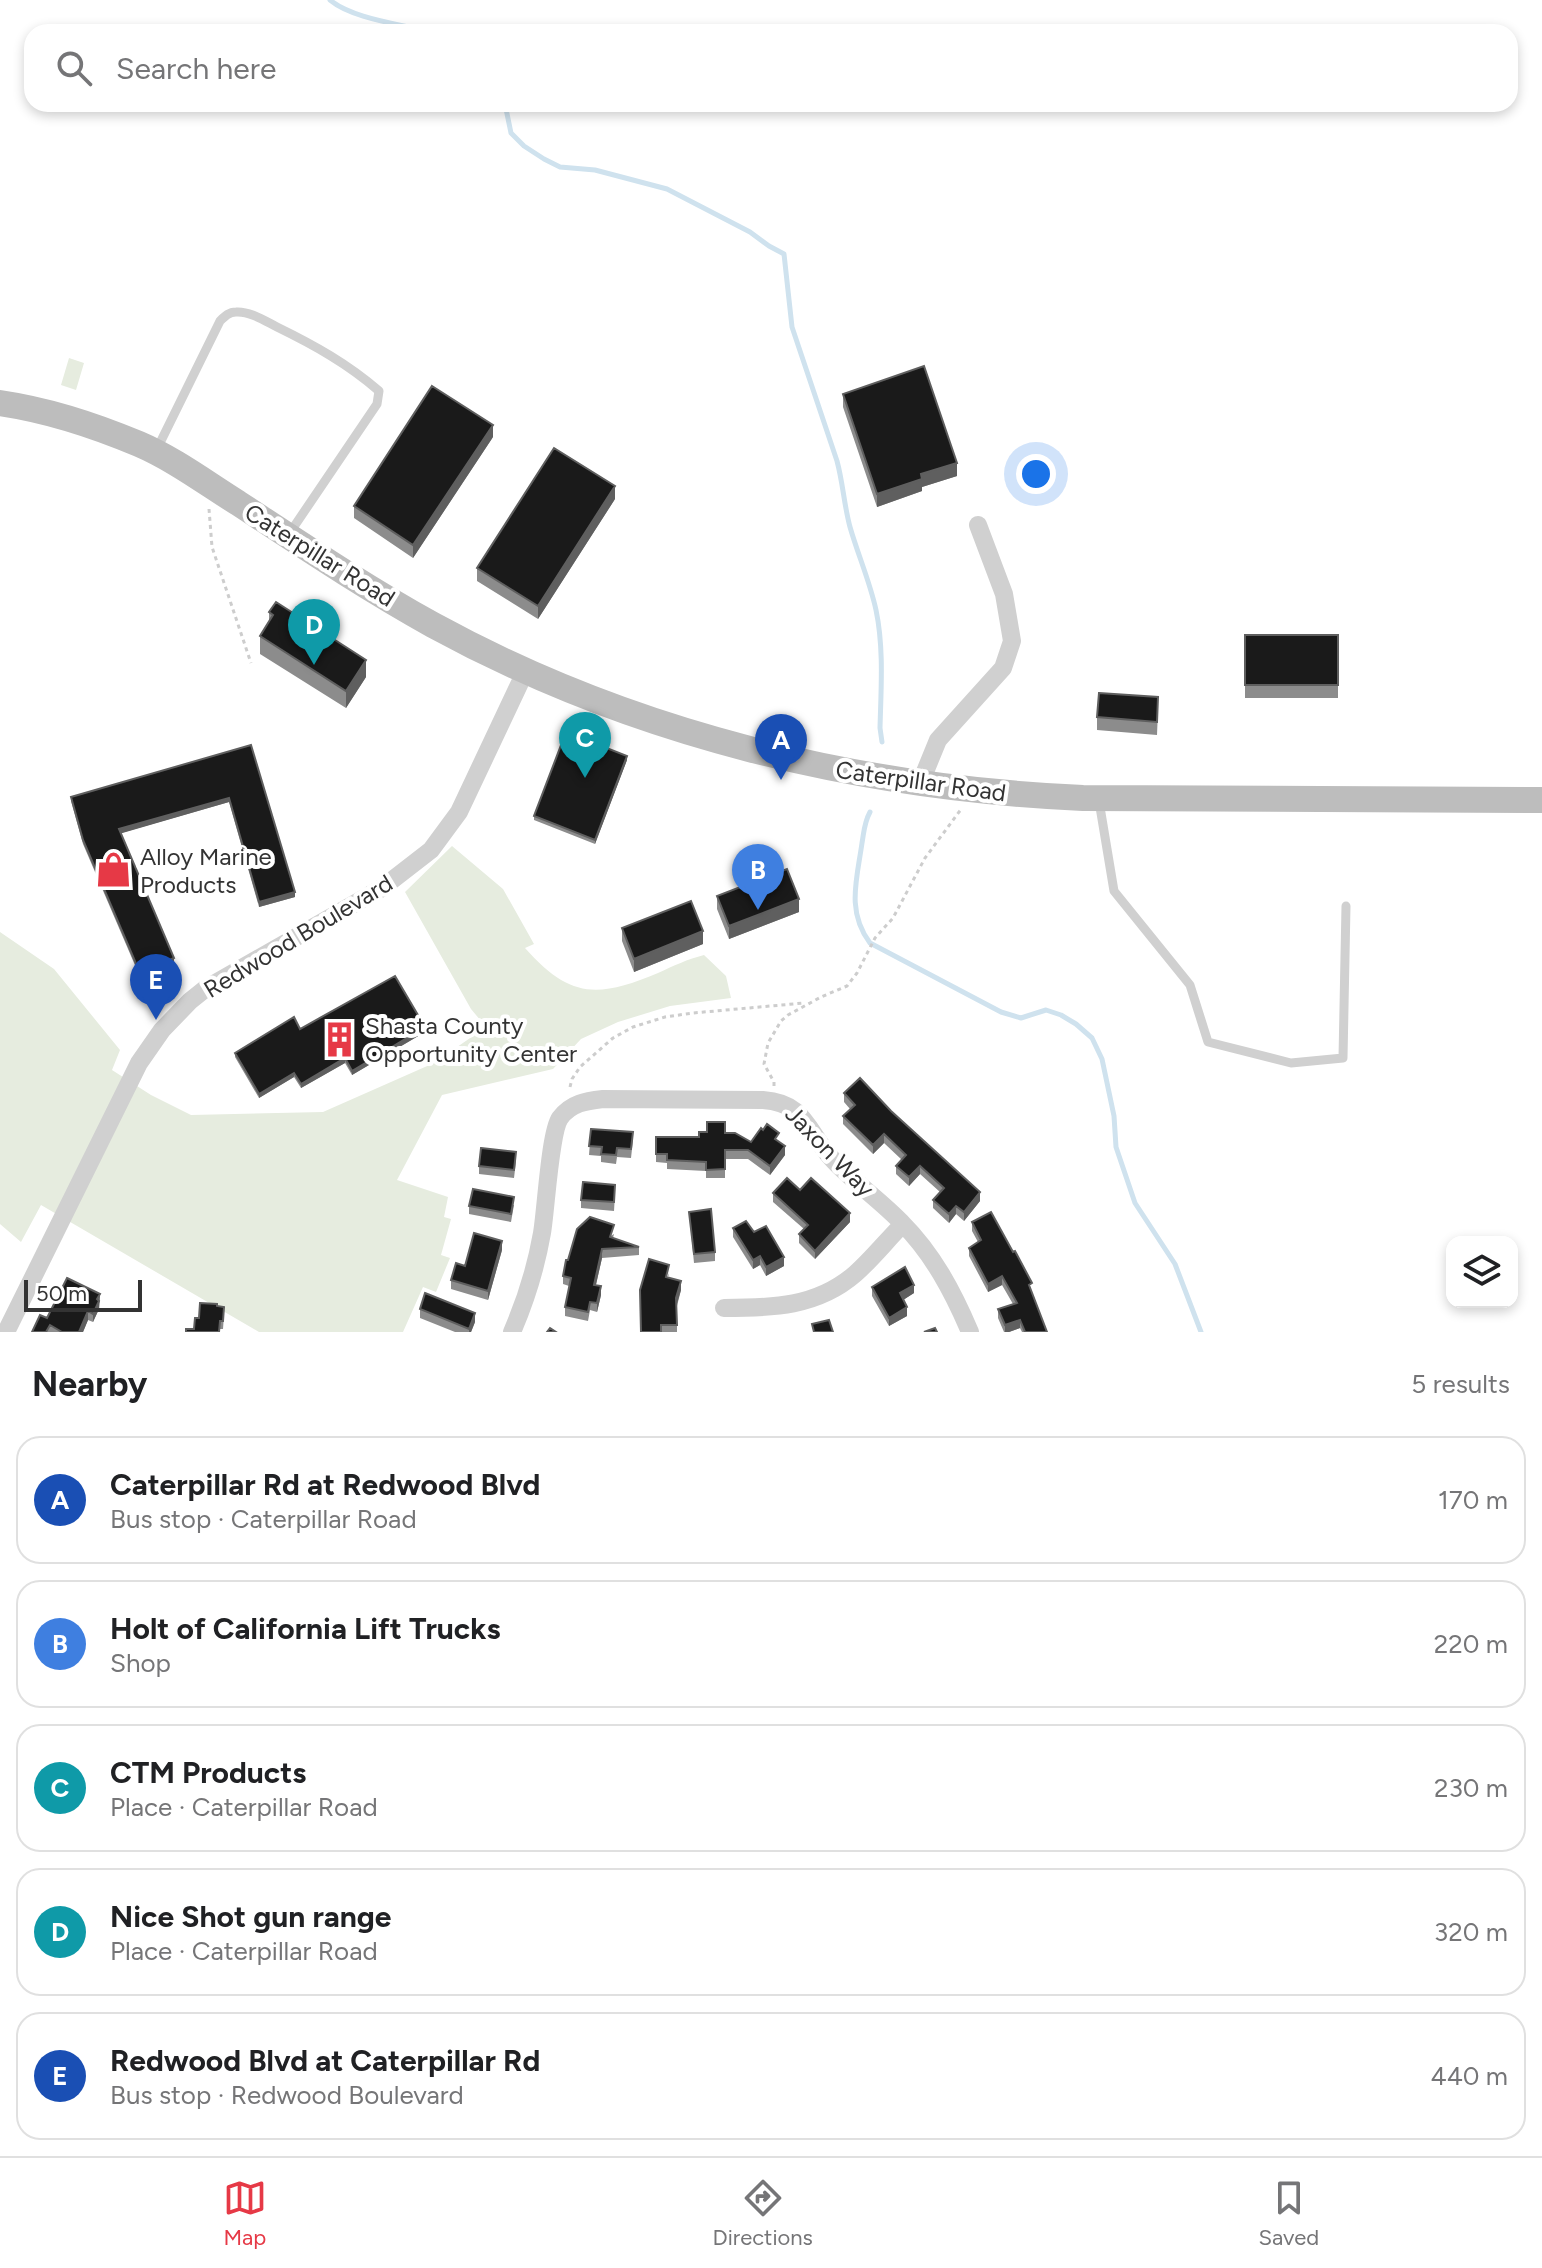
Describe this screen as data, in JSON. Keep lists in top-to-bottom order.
{
  "streets": {
    "street": ["Caterpillar Road", "Redwood Boulevard", "Jaxon Way"]
  },
  "crossings": [
    ["Caterpillar Road", "Redwood Boulevard"]
  ],
  "places": {
    "shop": ["Alloy Marine Products"],
    "building": ["Shasta County Opportunity Center"]
  },
  "scale_bar": "50 m",
  "page": {
    "search": "Search here",
    "pins": [
      "D",
      "C",
      "A",
      "B",
      "E"
    ],
    "scale": "50 m",
    "heading": ["Nearby", "5 results"],
    "list": [
      {
        "mark": "A",
        "name": "Caterpillar Rd at Redwood Blvd",
        "note": "Bus stop · Caterpillar Road",
        "value": "170 m"
      },
      {
        "mark": "B",
        "name": "Holt of California Lift Trucks",
        "note": "Shop",
        "value": "220 m"
      },
      {
        "mark": "C",
        "name": "CTM Products",
        "note": "Place · Caterpillar Road",
        "value": "230 m"
      },
      {
        "mark": "D",
        "name": "Nice Shot gun range",
        "note": "Place · Caterpillar Road",
        "value": "320 m"
      },
      {
        "mark": "E",
        "name": "Redwood Blvd at Caterpillar Rd",
        "note": "Bus stop · Redwood Boulevard",
        "value": "440 m"
      }
    ],
    "nav": ["Map", "Directions", "Saved"]
  }
}
